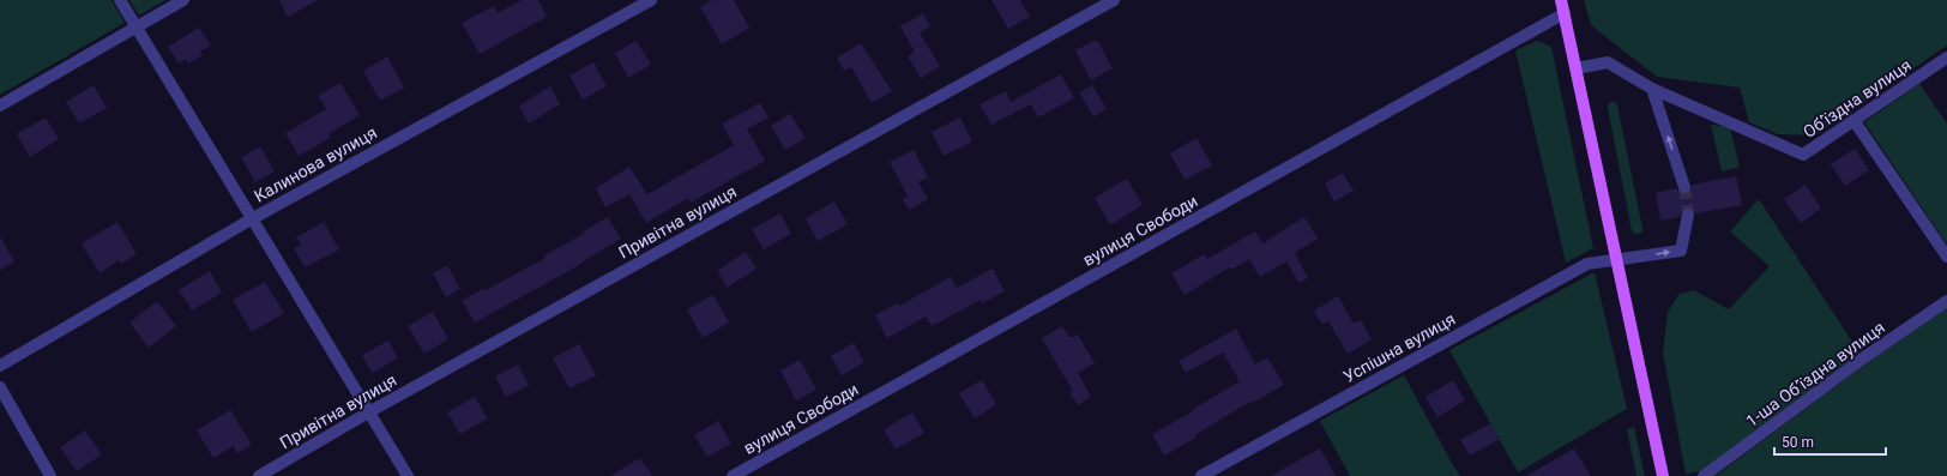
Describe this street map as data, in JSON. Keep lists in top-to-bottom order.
{
  "streets": {
    "street": [
      "Обʼїздна вулиця",
      "Калинова вулиця",
      "Привітна вулиця",
      "вулиця Свободи",
      "Успішна вулиця",
      "1-ша Обʼїздна вулиця"
    ]
  },
  "scale_bar": "50 m"
}
